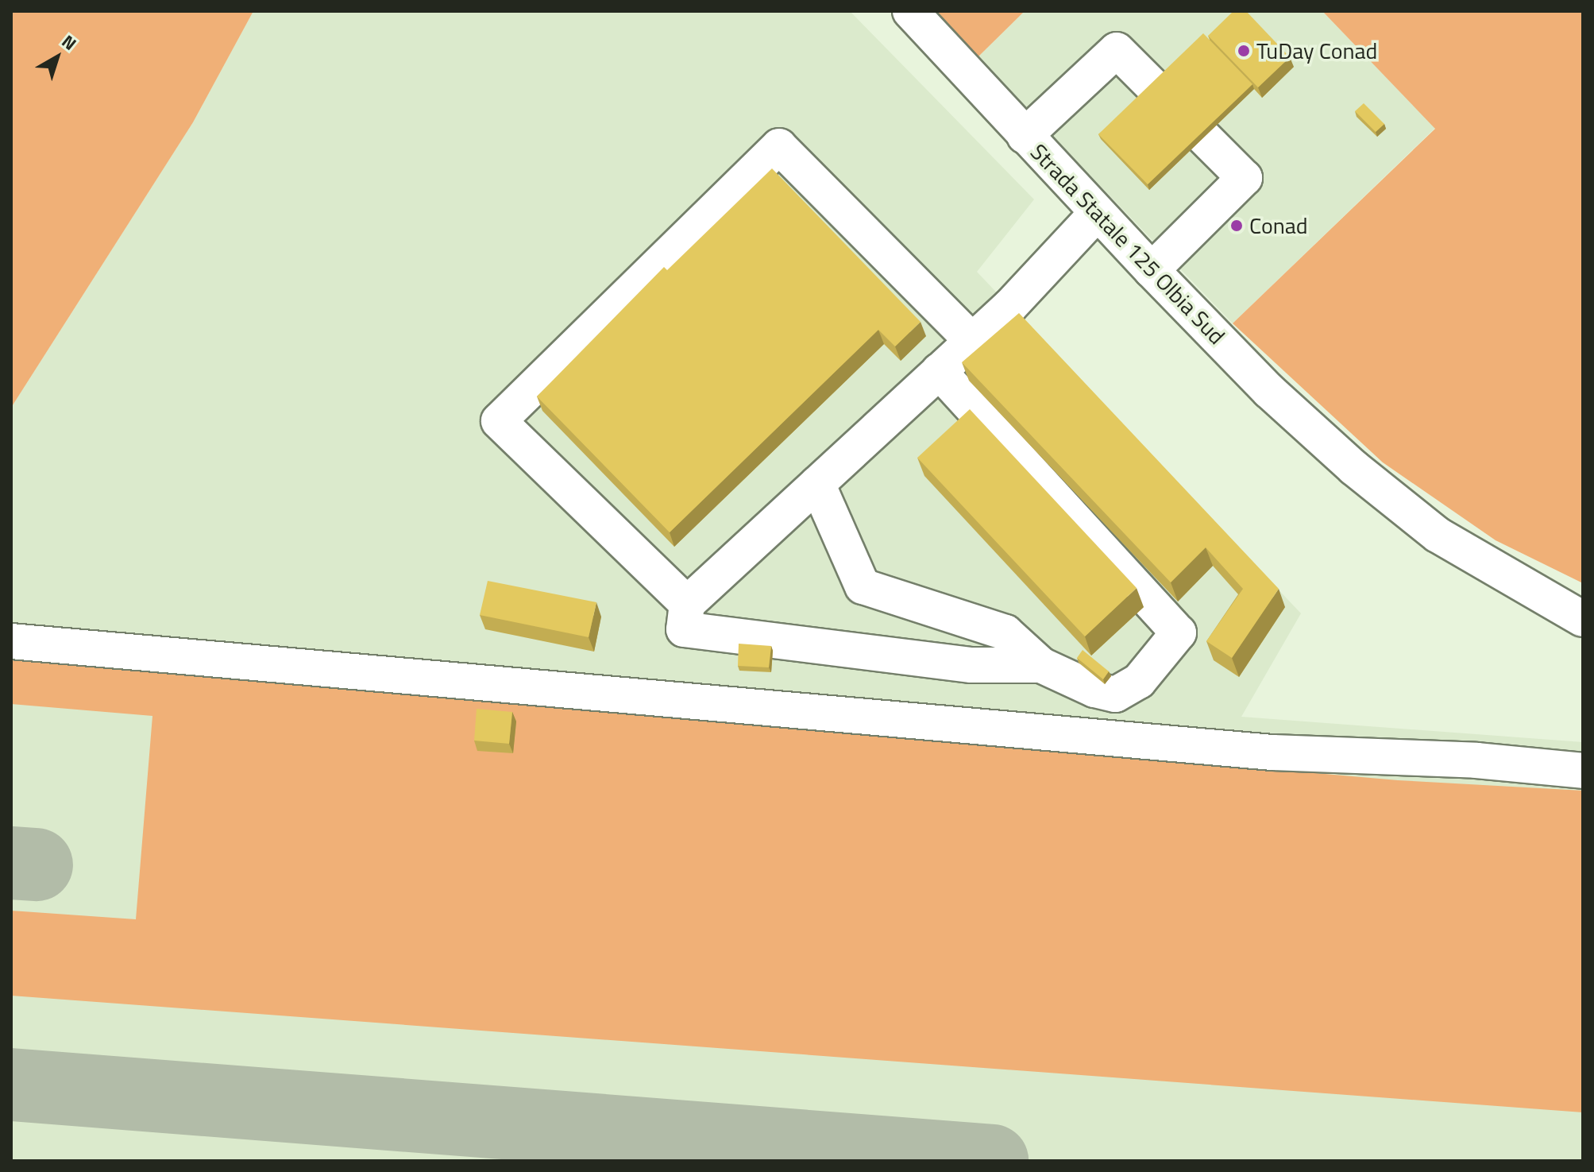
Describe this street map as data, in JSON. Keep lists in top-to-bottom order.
{
  "streets": {
    "main road": ["Strada Statale 125 Olbia Sud"]
  },
  "places": ["TuDay Conad", "Conad"],
  "north": "top right"
}
